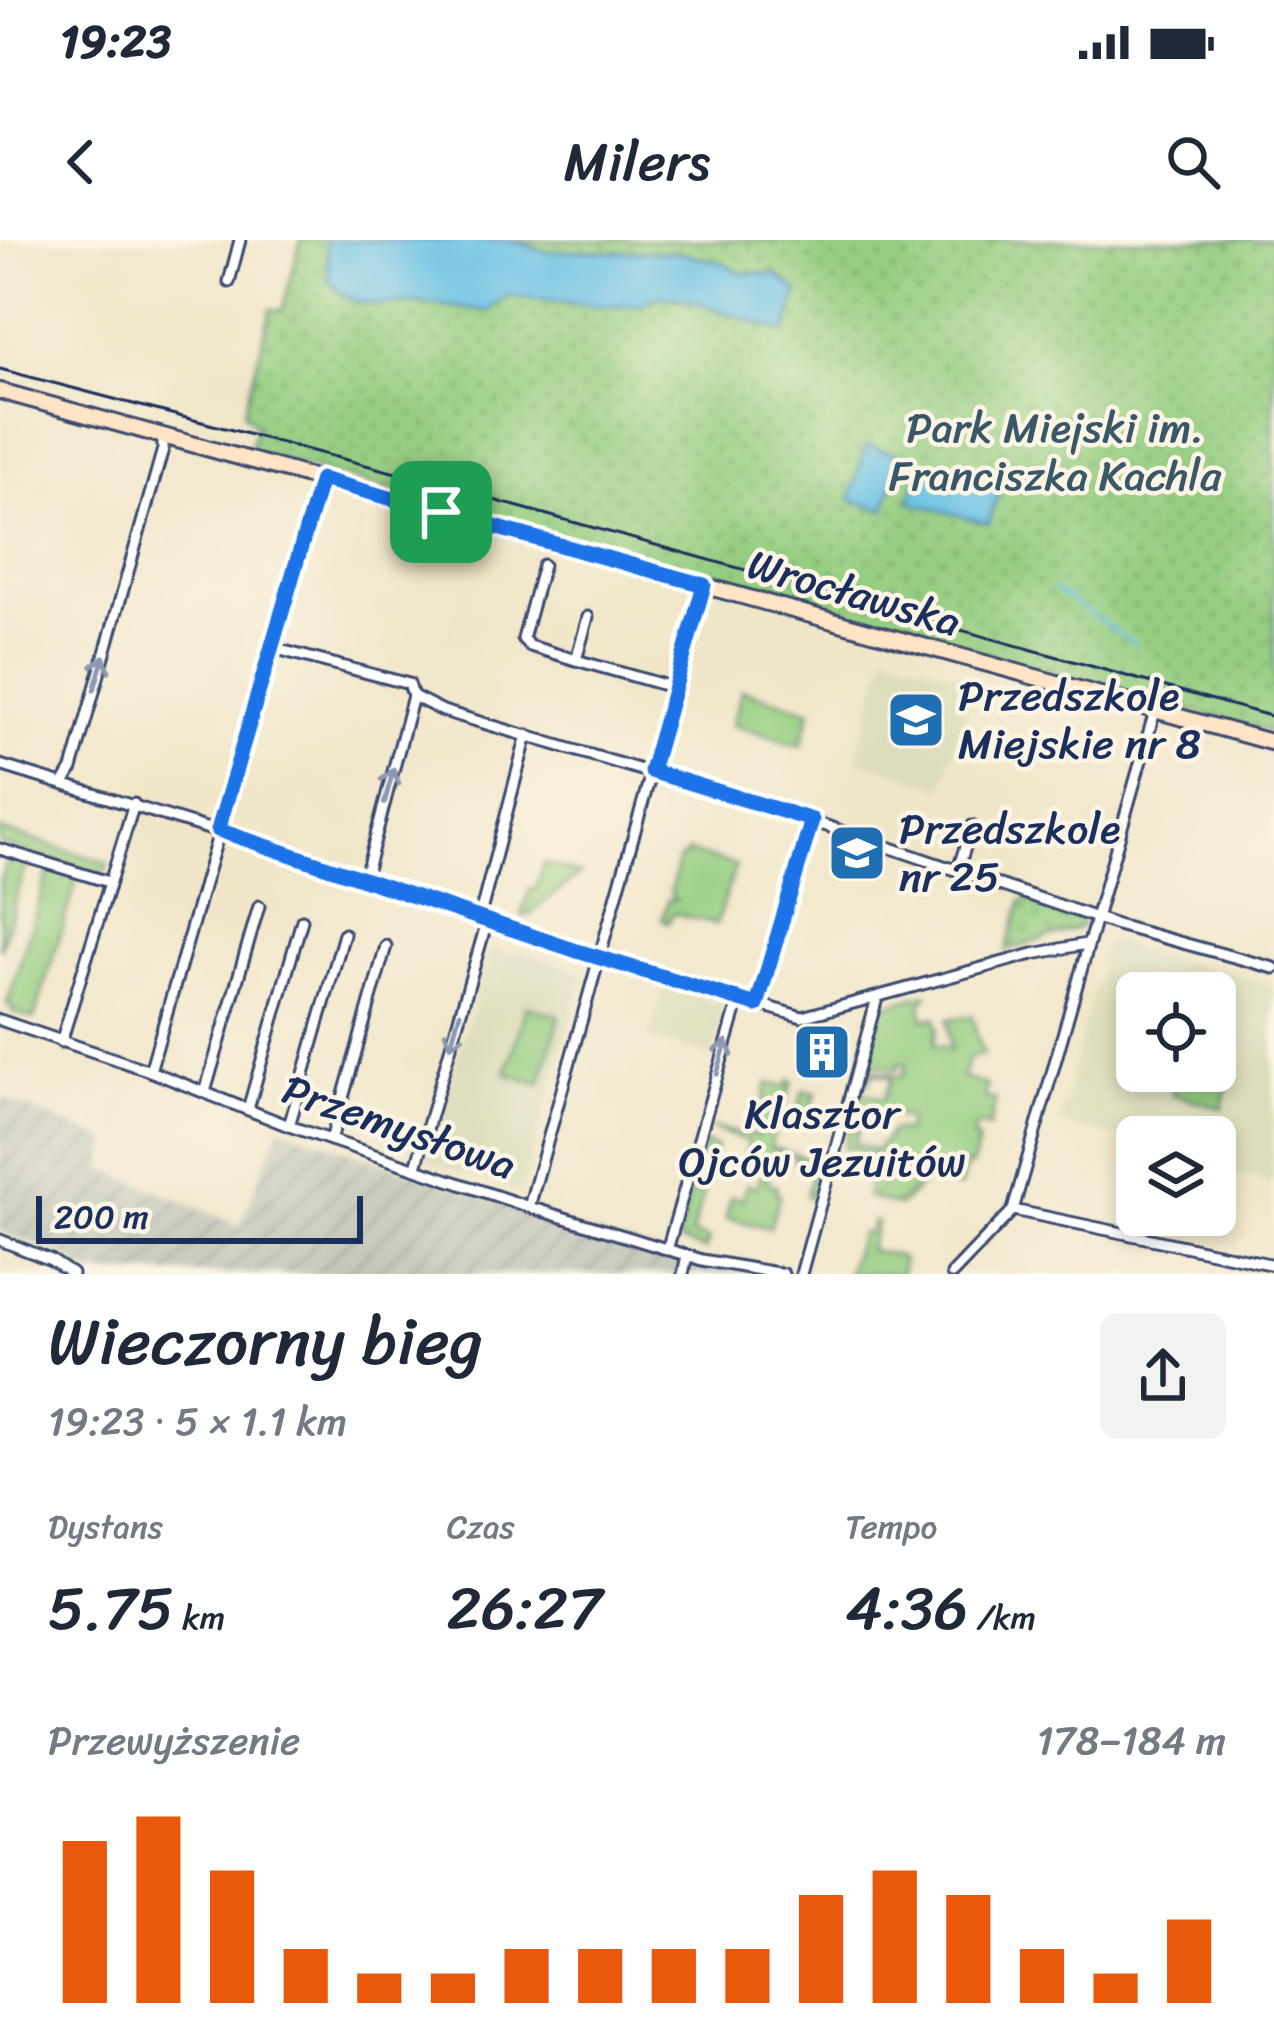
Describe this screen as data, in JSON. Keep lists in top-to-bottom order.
{
  "streets": {
    "main road": ["Wrocławska"],
    "street": ["Przemysłowa"]
  },
  "parks": ["Park Miejski im. Franciszka Kachla"],
  "places": {
    "school or university": ["Przedszkole Miejskie nr 8", "Przedszkole nr 25"],
    "building": ["Klasztor Ojców Jezuitów"]
  },
  "scale_bar": "200 m",
  "page": {
    "status": "19:23",
    "header": "Milers",
    "scale": "200 m",
    "heading": ["Wieczorny bieg", "19:23 · 5 × 1.1 km"],
    "stats": [
      ["Dystans", "5.75 km"],
      ["Czas", "26:27"],
      ["Tempo", "4:36 /km"]
    ],
    "chart": ["Przewyższenie", "178–184 m"]
  }
}
